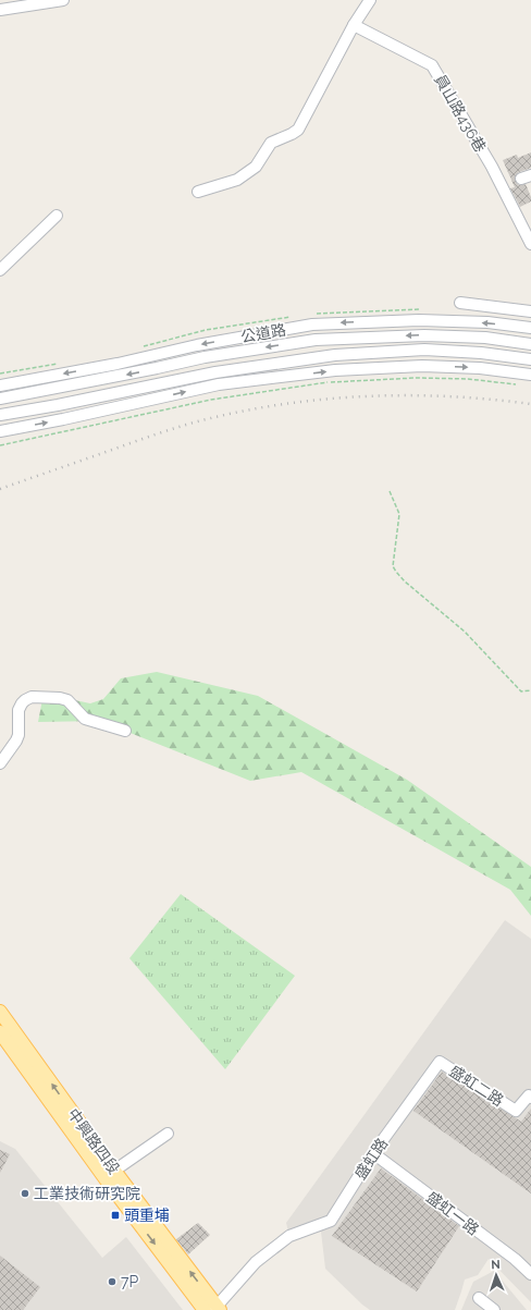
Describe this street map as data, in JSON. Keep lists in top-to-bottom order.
{
  "streets": {
    "main road": ["中興路四段"],
    "street": [
      "員山路436巷",
      "公道路",
      "盛虹二路",
      "盛虹路",
      "盛虹一路"
    ]
  },
  "crossings": [
    ["盛虹二路", "盛虹路"],
    ["中興路四段", "盛虹路"],
    ["盛虹路", "盛虹一路"]
  ],
  "places": {
    "other": ["工業技術研究院", "7P"],
    "transit": ["頭重埔"]
  },
  "north": "top"
}
